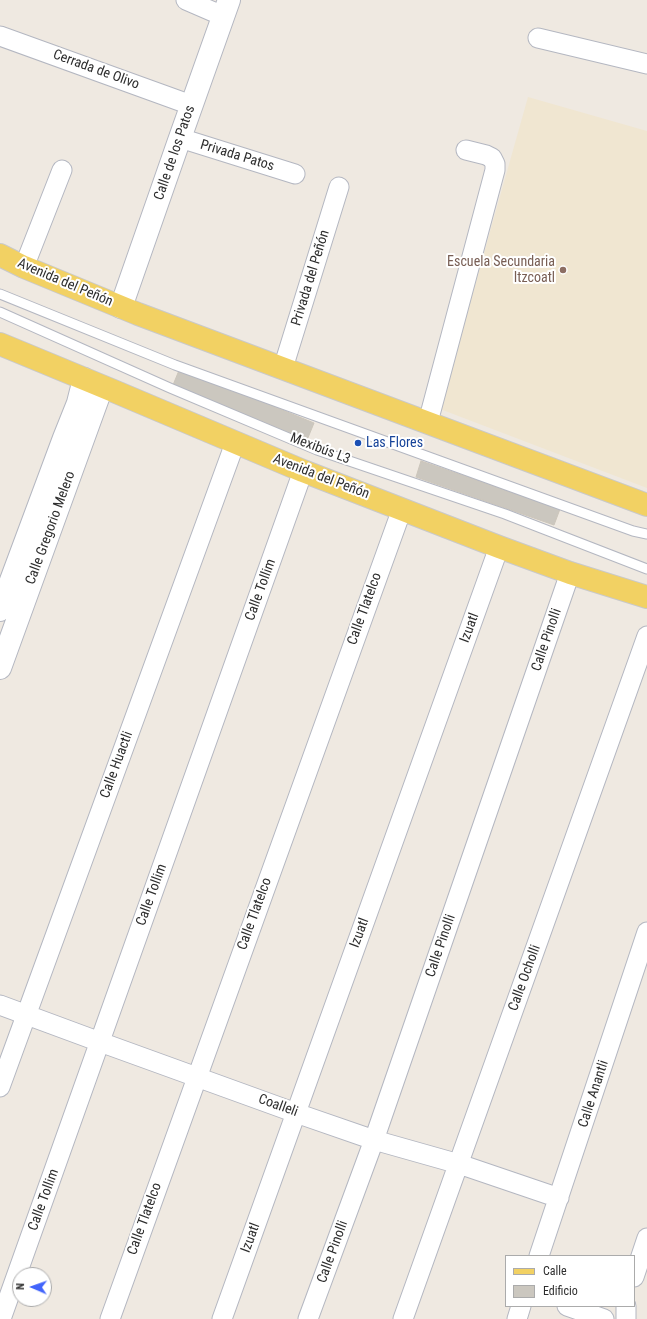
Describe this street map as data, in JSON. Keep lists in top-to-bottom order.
{
  "streets": {
    "main road": ["Calle de los Patos", "Avenida del Peñón", "Calle Gregorio Melero"],
    "street": [
      "Cerrada de Olivo",
      "Privada Patos",
      "Privada del Peñón",
      "Calle Tollim",
      "Calle Tlatelco",
      "Izuatl",
      "Calle Pinolli",
      "Calle Huactli",
      "Calle Ocholli",
      "Calle Anantli",
      "Coalleli"
    ],
    "lane": ["Mexibús L3"]
  },
  "crossings": [
    ["Cerrada de Olivo", "Calle de los Patos"],
    ["Calle de los Patos", "Privada Patos"],
    ["Calle de los Patos", "Avenida del Peñón"],
    ["Privada del Peñón", "Avenida del Peñón"],
    ["Avenida del Peñón", "Calle Gregorio Melero"],
    ["Avenida del Peñón", "Calle Tollim"],
    ["Avenida del Peñón", "Calle Tlatelco"],
    ["Avenida del Peñón", "Izuatl"],
    ["Avenida del Peñón", "Calle Pinolli"],
    ["Avenida del Peñón", "Calle Huactli"],
    ["Calle Tollim", "Coalleli"],
    ["Calle Tlatelco", "Coalleli"],
    ["Izuatl", "Coalleli"],
    ["Calle Pinolli", "Coalleli"],
    ["Calle Huactli", "Coalleli"],
    ["Calle Ocholli", "Coalleli"],
    ["Calle Anantli", "Coalleli"]
  ],
  "places": ["Escuela Secundaria Itzcoatl", "Las Flores"],
  "legend": ["Calle", "Edificio"],
  "north": "left"
}
